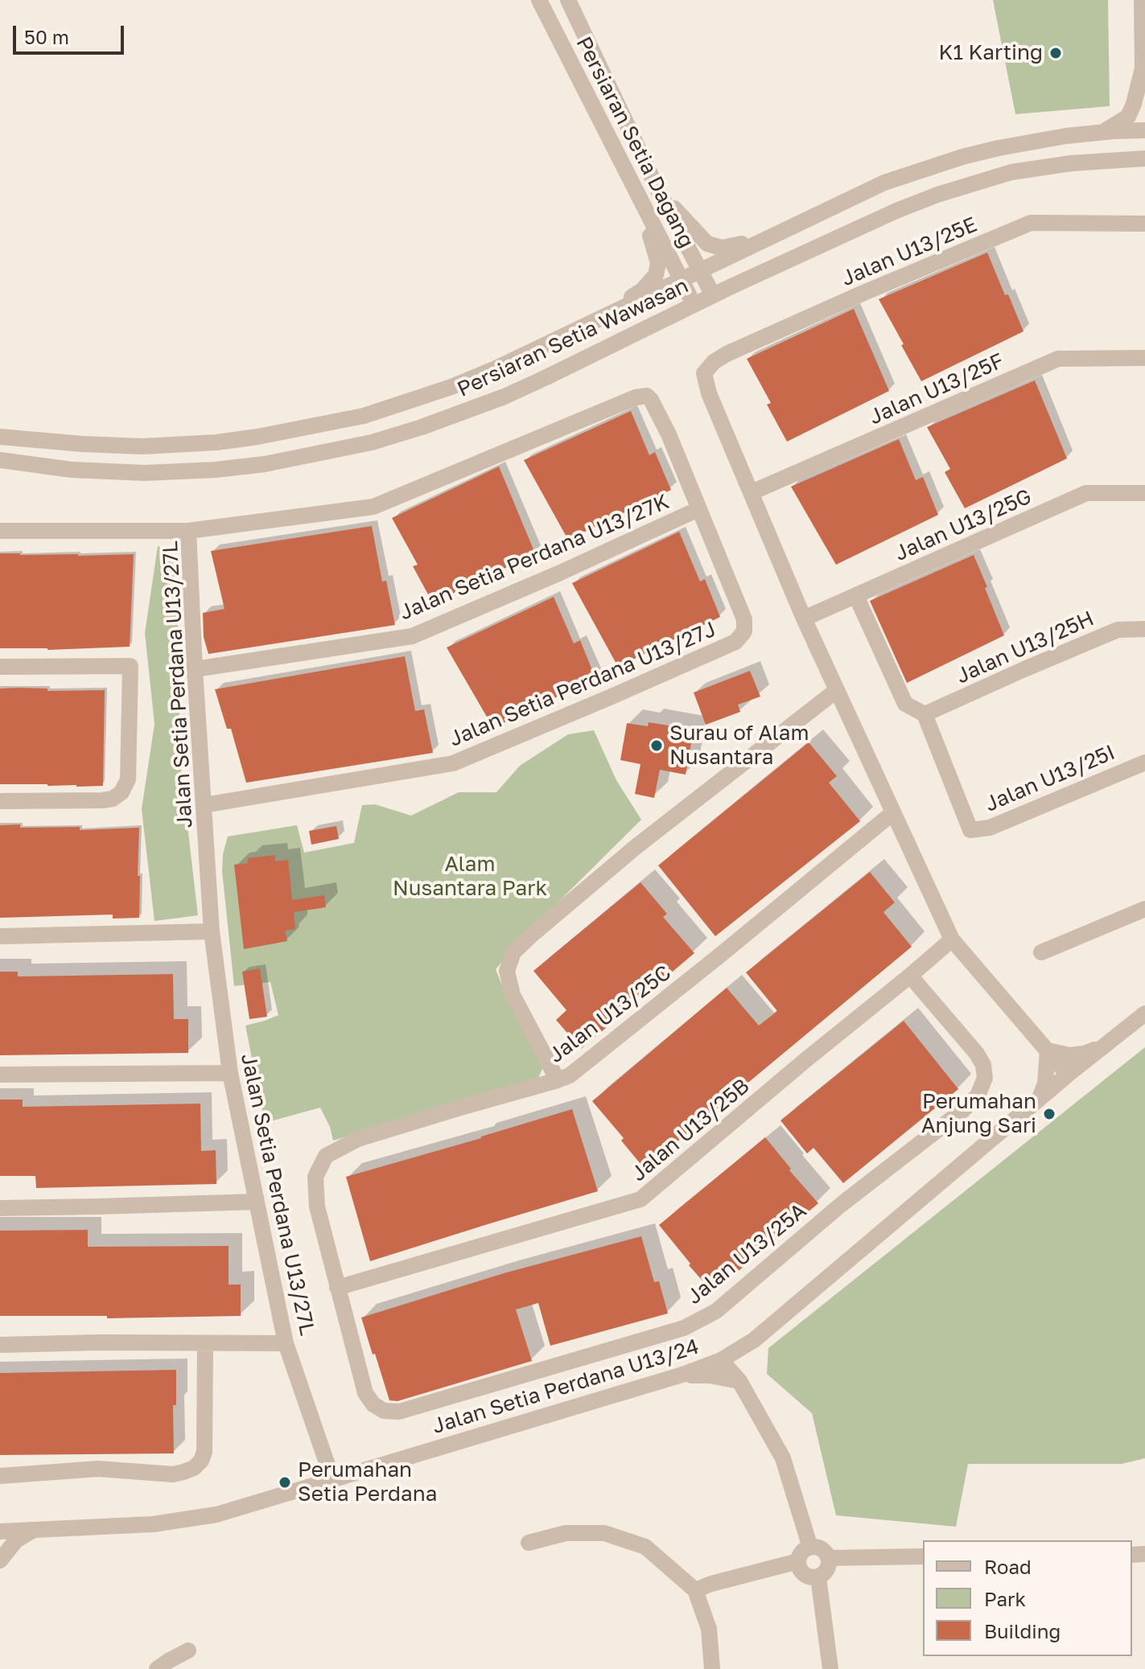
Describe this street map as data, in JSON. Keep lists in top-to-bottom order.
{
  "streets": {
    "street": [
      "Persiaran Setia Dagang",
      "Jalan U13/25E",
      "Persiaran Setia Wawasan",
      "Jalan U13/25F",
      "Jalan U13/25G",
      "Jalan Setia Perdana U13/27K",
      "Jalan U13/25H",
      "Jalan Setia Perdana U13/27L",
      "Jalan Setia Perdana U13/27J",
      "Jalan U13/25I",
      "Jalan U13/25C",
      "Jalan U13/25B",
      "Jalan U13/25A",
      "Jalan Setia Perdana U13/24"
    ]
  },
  "crossings": [
    ["Persiaran Setia Dagang", "Persiaran Setia Wawasan"],
    ["Jalan U13/25E", "Jalan U13/25F"],
    ["Jalan Setia Perdana U13/27K", "Jalan Setia Perdana U13/27L"],
    ["Jalan U13/25H", "Jalan U13/25I"],
    ["Jalan Setia Perdana U13/27L", "Jalan Setia Perdana U13/27J"],
    ["Jalan Setia Perdana U13/27L", "Jalan Setia Perdana U13/24"],
    ["Jalan U13/25C", "Jalan U13/25B"],
    ["Jalan U13/25C", "Jalan U13/25A"],
    ["Jalan U13/25B", "Jalan U13/25A"]
  ],
  "parks": ["Alam Nusantara Park"],
  "places": [
    "K1 Karting",
    "Surau of Alam Nusantara",
    "Perumahan Anjung Sari",
    "Perumahan Setia Perdana"
  ],
  "legend": ["Road", "Park", "Building"],
  "scale_bar": "50 m"
}
